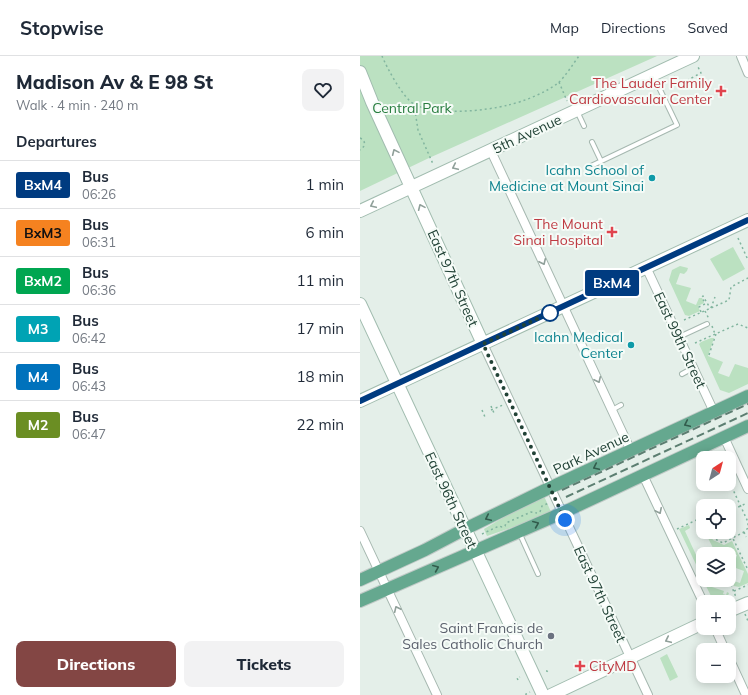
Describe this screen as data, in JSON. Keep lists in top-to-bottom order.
{
  "streets": {
    "main road": [
      "5th Avenue",
      "East 97th Street",
      "Park Avenue",
      "East 96th Street"
    ],
    "street": ["East 99th Street"]
  },
  "crossings": [
    ["5th Avenue", "East 97th Street"],
    ["East 97th Street", "Park Avenue"],
    ["East 99th Street", "Park Avenue"],
    ["Park Avenue", "East 96th Street"]
  ],
  "one_way": ["5th Avenue", "East 97th Street"],
  "parks": ["Central Park"],
  "places": {
    "health": ["The Lauder Family Cardiovascular Center", "The Mount Sinai Hospital", "CityMD"],
    "other": ["Icahn School of Medicine at Mount Sinai", "Icahn Medical Center", "Saint Francis de Sales Catholic Church"]
  },
  "lines": ["bus line BxM4"],
  "north": "top right",
  "page": {
    "header": "Stopwise",
    "nav": ["Map", "Directions", "Saved"],
    "heading": [
      ["Madison Av & E 98 St", "Walk · 4 min · 240 m"],
      "Departures"
    ],
    "on_map": "BxM4",
    "list": [
      {
        "mark": "BxM4",
        "name": "Bus",
        "note": "06:26",
        "value": "1 min"
      },
      {
        "mark": "BxM3",
        "name": "Bus",
        "note": "06:31",
        "value": "6 min"
      },
      {
        "mark": "BxM2",
        "name": "Bus",
        "note": "06:36",
        "value": "11 min"
      },
      {
        "mark": "M3",
        "name": "Bus",
        "note": "06:42",
        "value": "17 min"
      },
      {
        "mark": "M4",
        "name": "Bus",
        "note": "06:43",
        "value": "18 min"
      },
      {
        "mark": "M2",
        "name": "Bus",
        "note": "06:47",
        "value": "22 min"
      }
    ],
    "map_buttons": ["+", "−"],
    "buttons": ["Directions", "Tickets"]
  }
}
